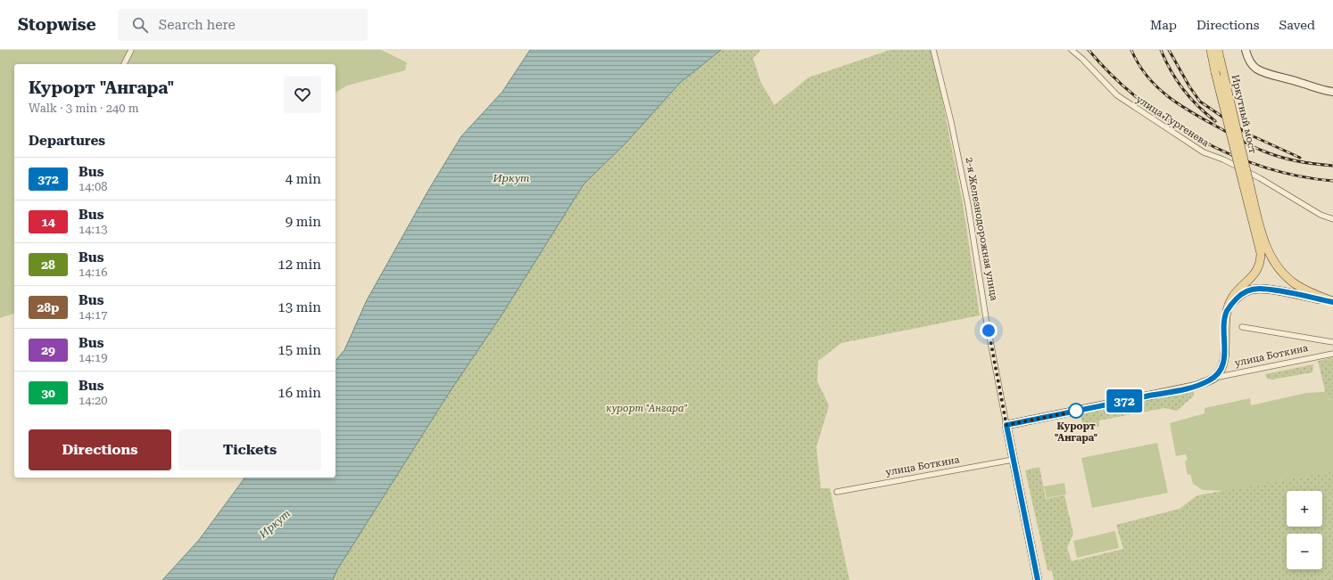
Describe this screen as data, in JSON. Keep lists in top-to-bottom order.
{
  "streets": {
    "main road": ["Иркутный мост", "2-я Железнодорожная улица"],
    "street": ["улица Тургенева", "улица Боткина"]
  },
  "crossings": [
    ["2-я Железнодорожная улица", "улица Боткина"]
  ],
  "water": ["Иркут"],
  "parks": ["курорт \"Ангара\""],
  "places": ["Курорт \"Ангара\""],
  "lines": ["bus line 372"],
  "page": {
    "header": "Stopwise",
    "search": "Search here",
    "nav": ["Map", "Directions", "Saved"],
    "on_map": "372",
    "heading": [
      ["Курорт \"Ангара\"", "Walk · 3 min · 240 m"],
      "Departures"
    ],
    "list": [
      {
        "mark": "372",
        "name": "Bus",
        "note": "14:08",
        "value": "4 min"
      },
      {
        "mark": "14",
        "name": "Bus",
        "note": "14:13",
        "value": "9 min"
      },
      {
        "mark": "28",
        "name": "Bus",
        "note": "14:16",
        "value": "12 min"
      },
      {
        "mark": "28р",
        "name": "Bus",
        "note": "14:17",
        "value": "13 min"
      },
      {
        "mark": "29",
        "name": "Bus",
        "note": "14:19",
        "value": "15 min"
      },
      {
        "mark": "30",
        "name": "Bus",
        "note": "14:20",
        "value": "16 min"
      }
    ],
    "buttons": ["Directions", "Tickets"],
    "map_buttons": ["+", "−"]
  }
}
